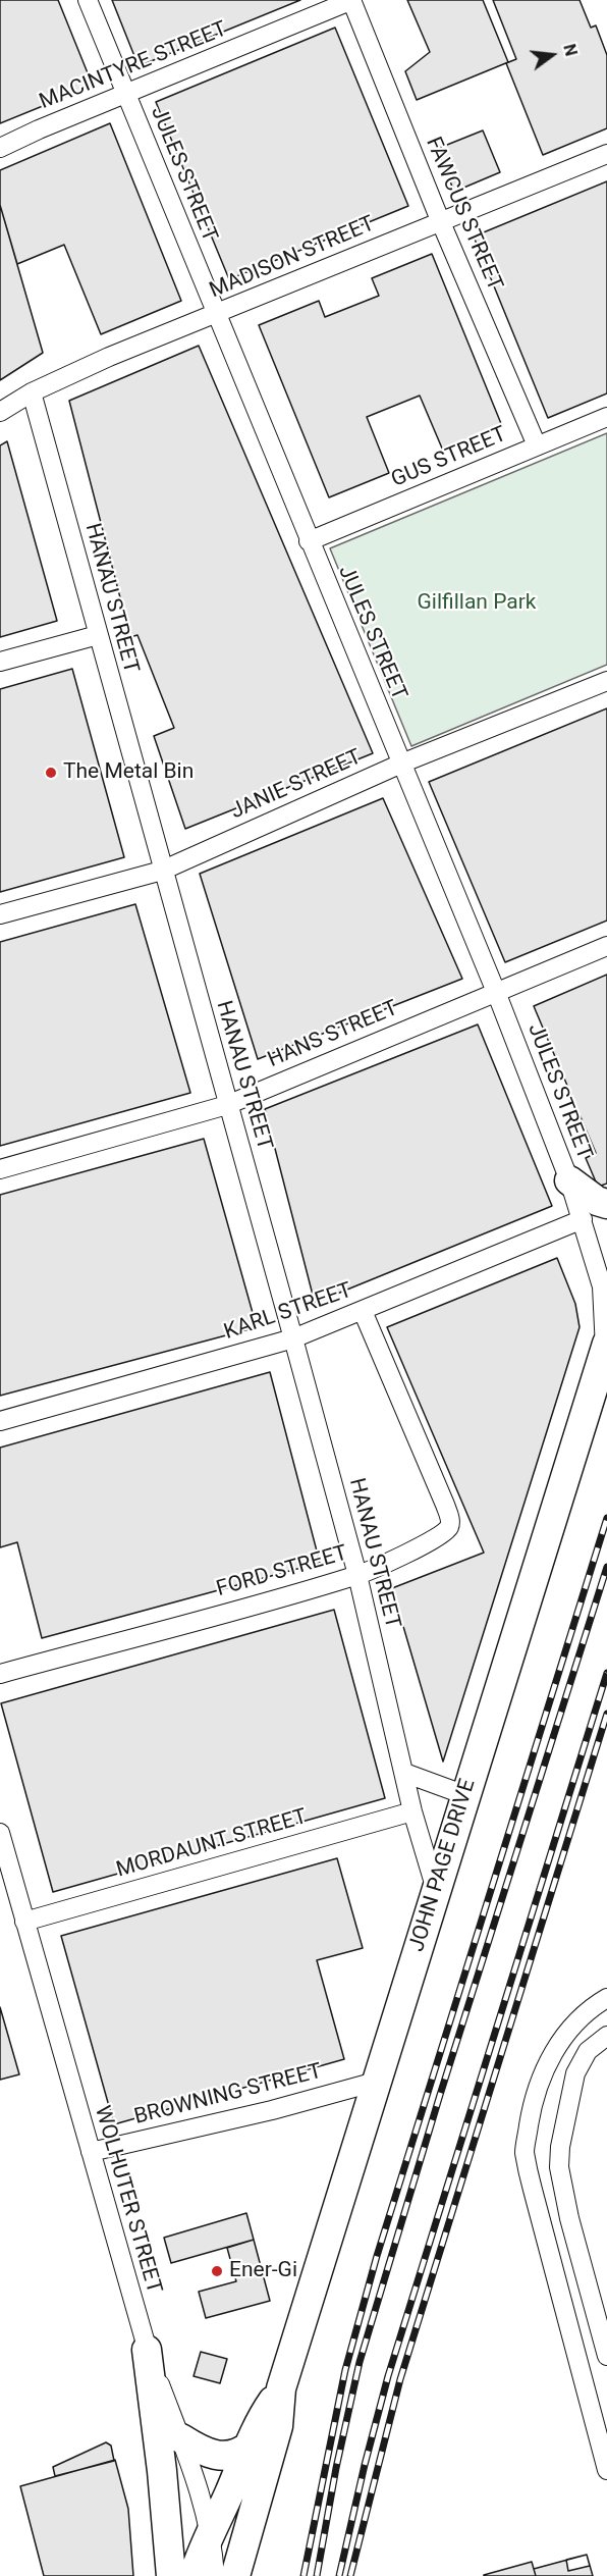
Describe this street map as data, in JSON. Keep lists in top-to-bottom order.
{
  "streets": {
    "main road": ["JOHN PAGE DRIVE"],
    "street": [
      "MACINTYRE STREET",
      "JULES STREET",
      "FAWCUS STREET",
      "MADISON STREET",
      "GUS STREET",
      "HANAU STREET",
      "JANIE STREET",
      "HANS STREET",
      "KARL STREET",
      "FORD STREET",
      "MORDAUNT STREET",
      "BROWNING STREET",
      "WOLHUTER STREET"
    ]
  },
  "crossings": [
    ["MACINTYRE STREET", "JULES STREET"],
    ["MACINTYRE STREET", "FAWCUS STREET"],
    ["JULES STREET", "MADISON STREET"],
    ["JULES STREET", "GUS STREET"],
    ["JULES STREET", "JANIE STREET"],
    ["JULES STREET", "HANS STREET"],
    ["JULES STREET", "KARL STREET"],
    ["JULES STREET", "JOHN PAGE DRIVE"],
    ["FAWCUS STREET", "MADISON STREET"],
    ["FAWCUS STREET", "GUS STREET"],
    ["MADISON STREET", "HANAU STREET"],
    ["HANAU STREET", "JANIE STREET"],
    ["HANAU STREET", "HANS STREET"],
    ["HANAU STREET", "KARL STREET"],
    ["HANAU STREET", "FORD STREET"],
    ["HANAU STREET", "MORDAUNT STREET"],
    ["HANAU STREET", "JOHN PAGE DRIVE"],
    ["KARL STREET", "FORD STREET"],
    ["MORDAUNT STREET", "WOLHUTER STREET"],
    ["JOHN PAGE DRIVE", "BROWNING STREET"],
    ["JOHN PAGE DRIVE", "WOLHUTER STREET"],
    ["BROWNING STREET", "WOLHUTER STREET"]
  ],
  "parks": ["Gilfillan Park"],
  "places": ["The Metal Bin", "Ener-Gi"],
  "north": "right"
}
